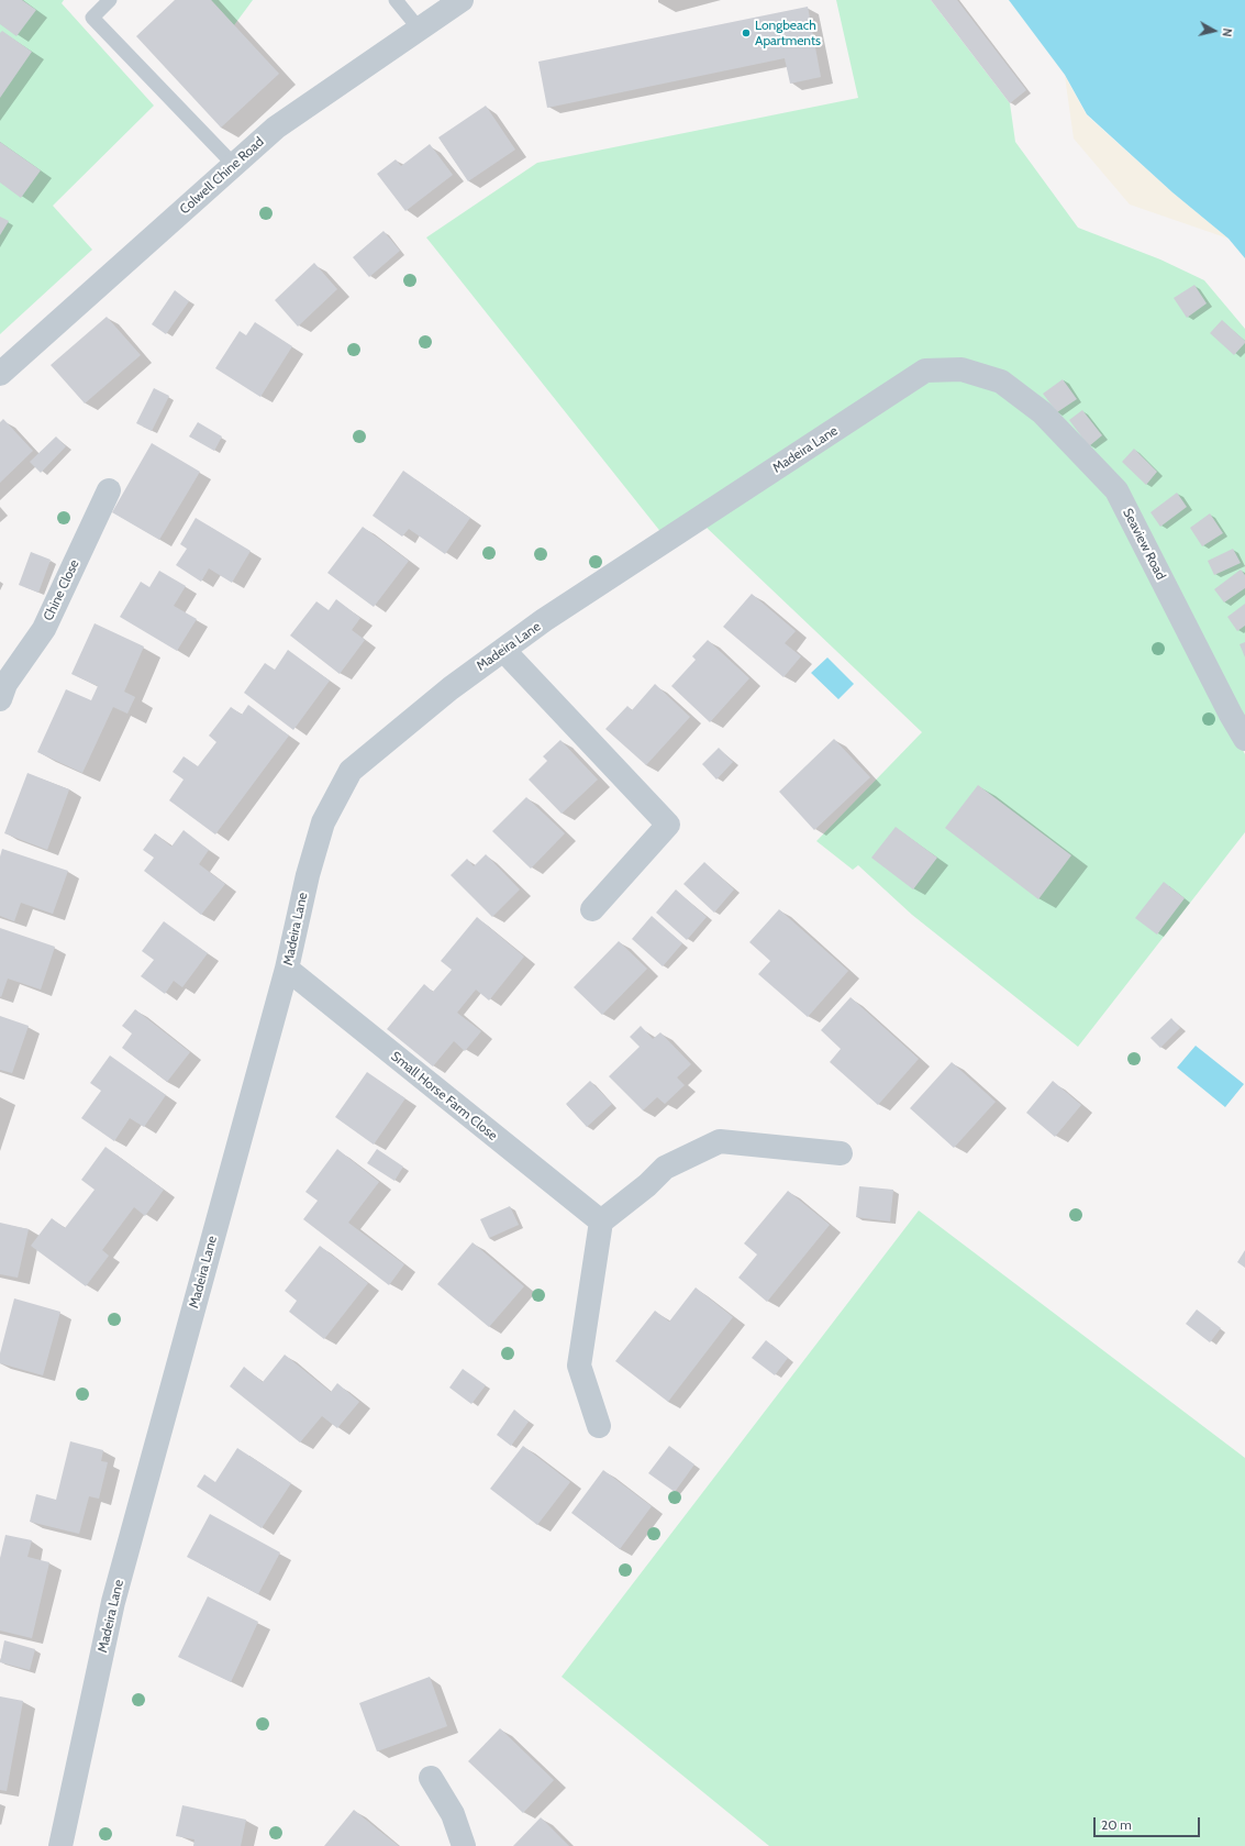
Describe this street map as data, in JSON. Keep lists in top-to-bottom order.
{
  "streets": {
    "street": [
      "Colwell Chine Road",
      "Madeira Lane",
      "Seaview Road",
      "Chine Close",
      "Small Horse Farm Close"
    ]
  },
  "crossings": [
    ["Madeira Lane", "Seaview Road"],
    ["Madeira Lane", "Small Horse Farm Close"]
  ],
  "places": ["Longbeach Apartments"],
  "scale_bar": "20 m",
  "north": "right"
}
